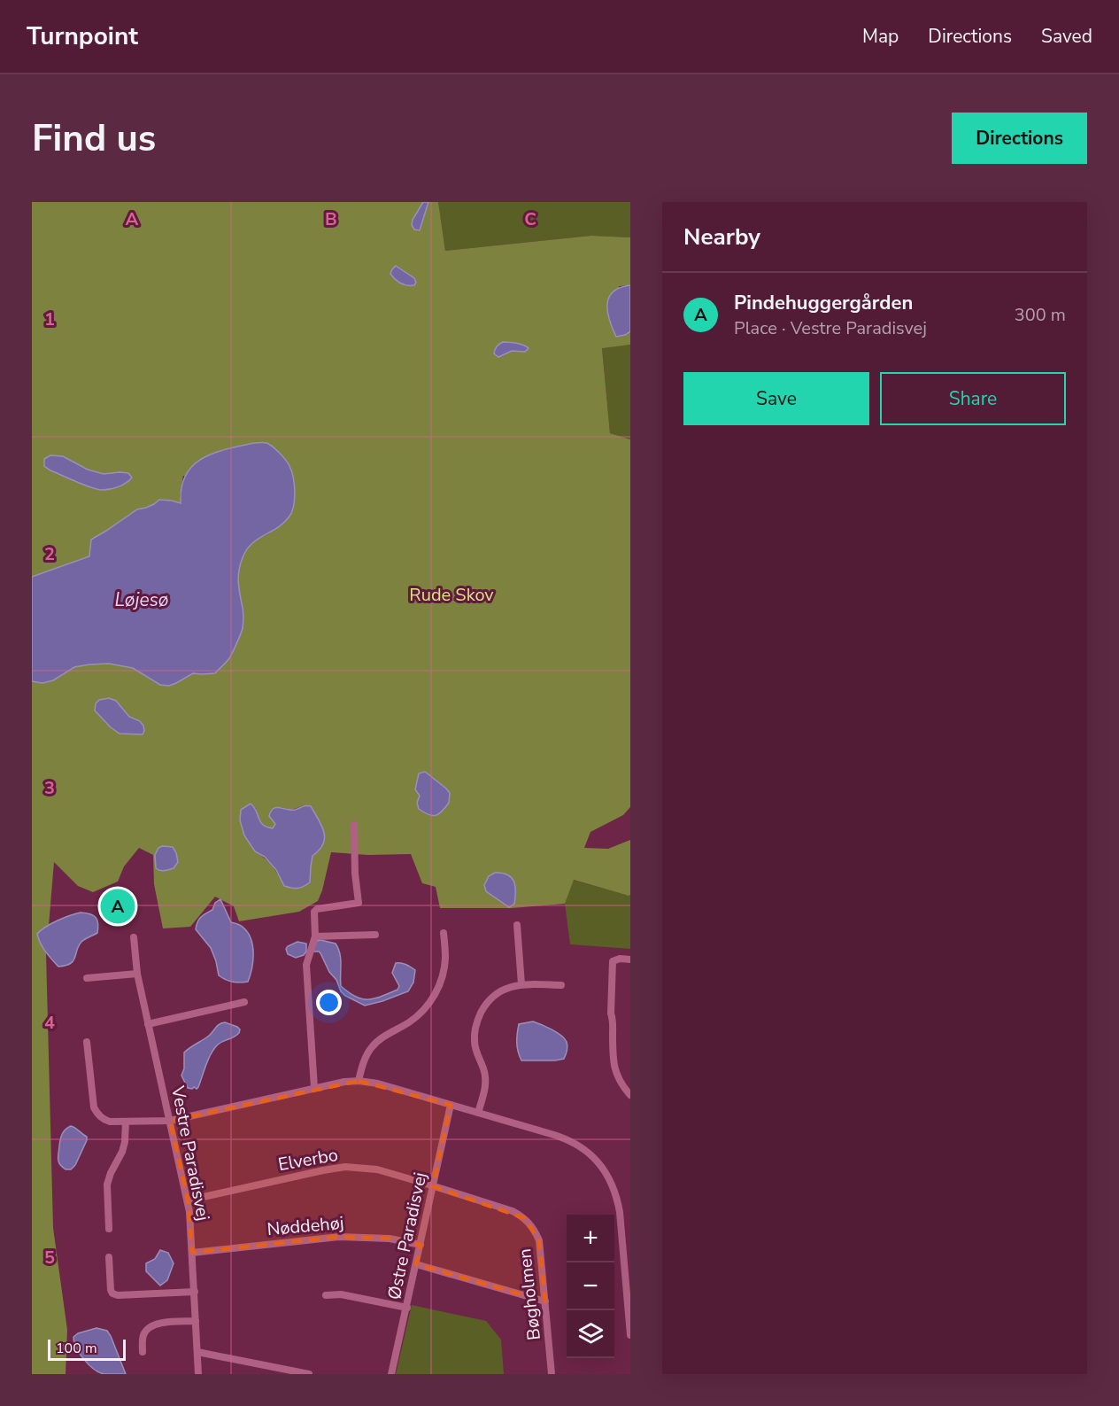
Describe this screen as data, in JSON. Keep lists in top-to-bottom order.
{
  "streets": {
    "street": [
      "Vestre Paradisvej",
      "Elverbo",
      "Nøddehøj",
      "Østre Paradisvej",
      "Bøgholmen"
    ]
  },
  "crossings": [
    ["Vestre Paradisvej", "Elverbo"],
    ["Vestre Paradisvej", "Nøddehøj"],
    ["Elverbo", "Østre Paradisvej"],
    ["Elverbo", "Bøgholmen"],
    ["Nøddehøj", "Østre Paradisvej"],
    ["Østre Paradisvej", "Bøgholmen"]
  ],
  "water": ["Løjesø"],
  "parks": ["Rude Skov"],
  "scale_bar": "100 m",
  "page": {
    "header": "Turnpoint",
    "nav": ["Map", "Directions", "Saved"],
    "buttons": [
      "Directions",
      ["Save", "Share"]
    ],
    "title": "Find us",
    "heading": "Nearby",
    "list": [
      {
        "mark": "A",
        "name": "Pindehuggergården",
        "note": "Place · Vestre Paradisvej",
        "value": "300 m"
      }
    ],
    "pins": "A",
    "map_buttons": ["+", "−"],
    "scale": "100 m"
  },
  "grid": {
    "columns": ["A", "B", "C"],
    "rows": [
      "1",
      "2",
      "3",
      "4",
      "5"
    ]
  }
}
